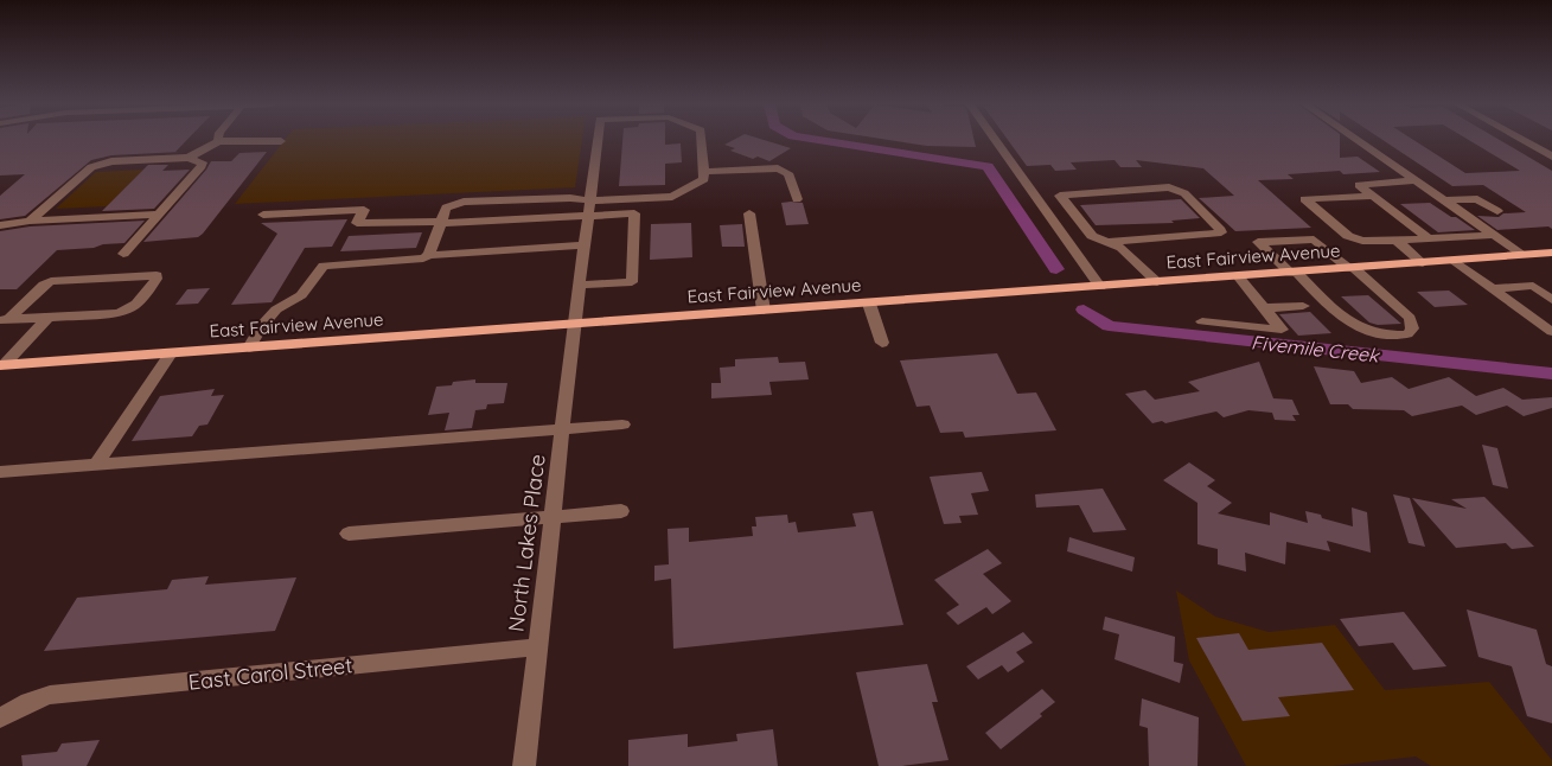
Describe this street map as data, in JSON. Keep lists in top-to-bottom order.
{
  "streets": {
    "main road": ["East Fairview Avenue"],
    "street": ["North Lakes Place", "East Carol Street"]
  },
  "crossings": [
    ["East Fairview Avenue", "North Lakes Place"],
    ["North Lakes Place", "East Carol Street"]
  ],
  "water": ["Fivemile Creek"]
}
